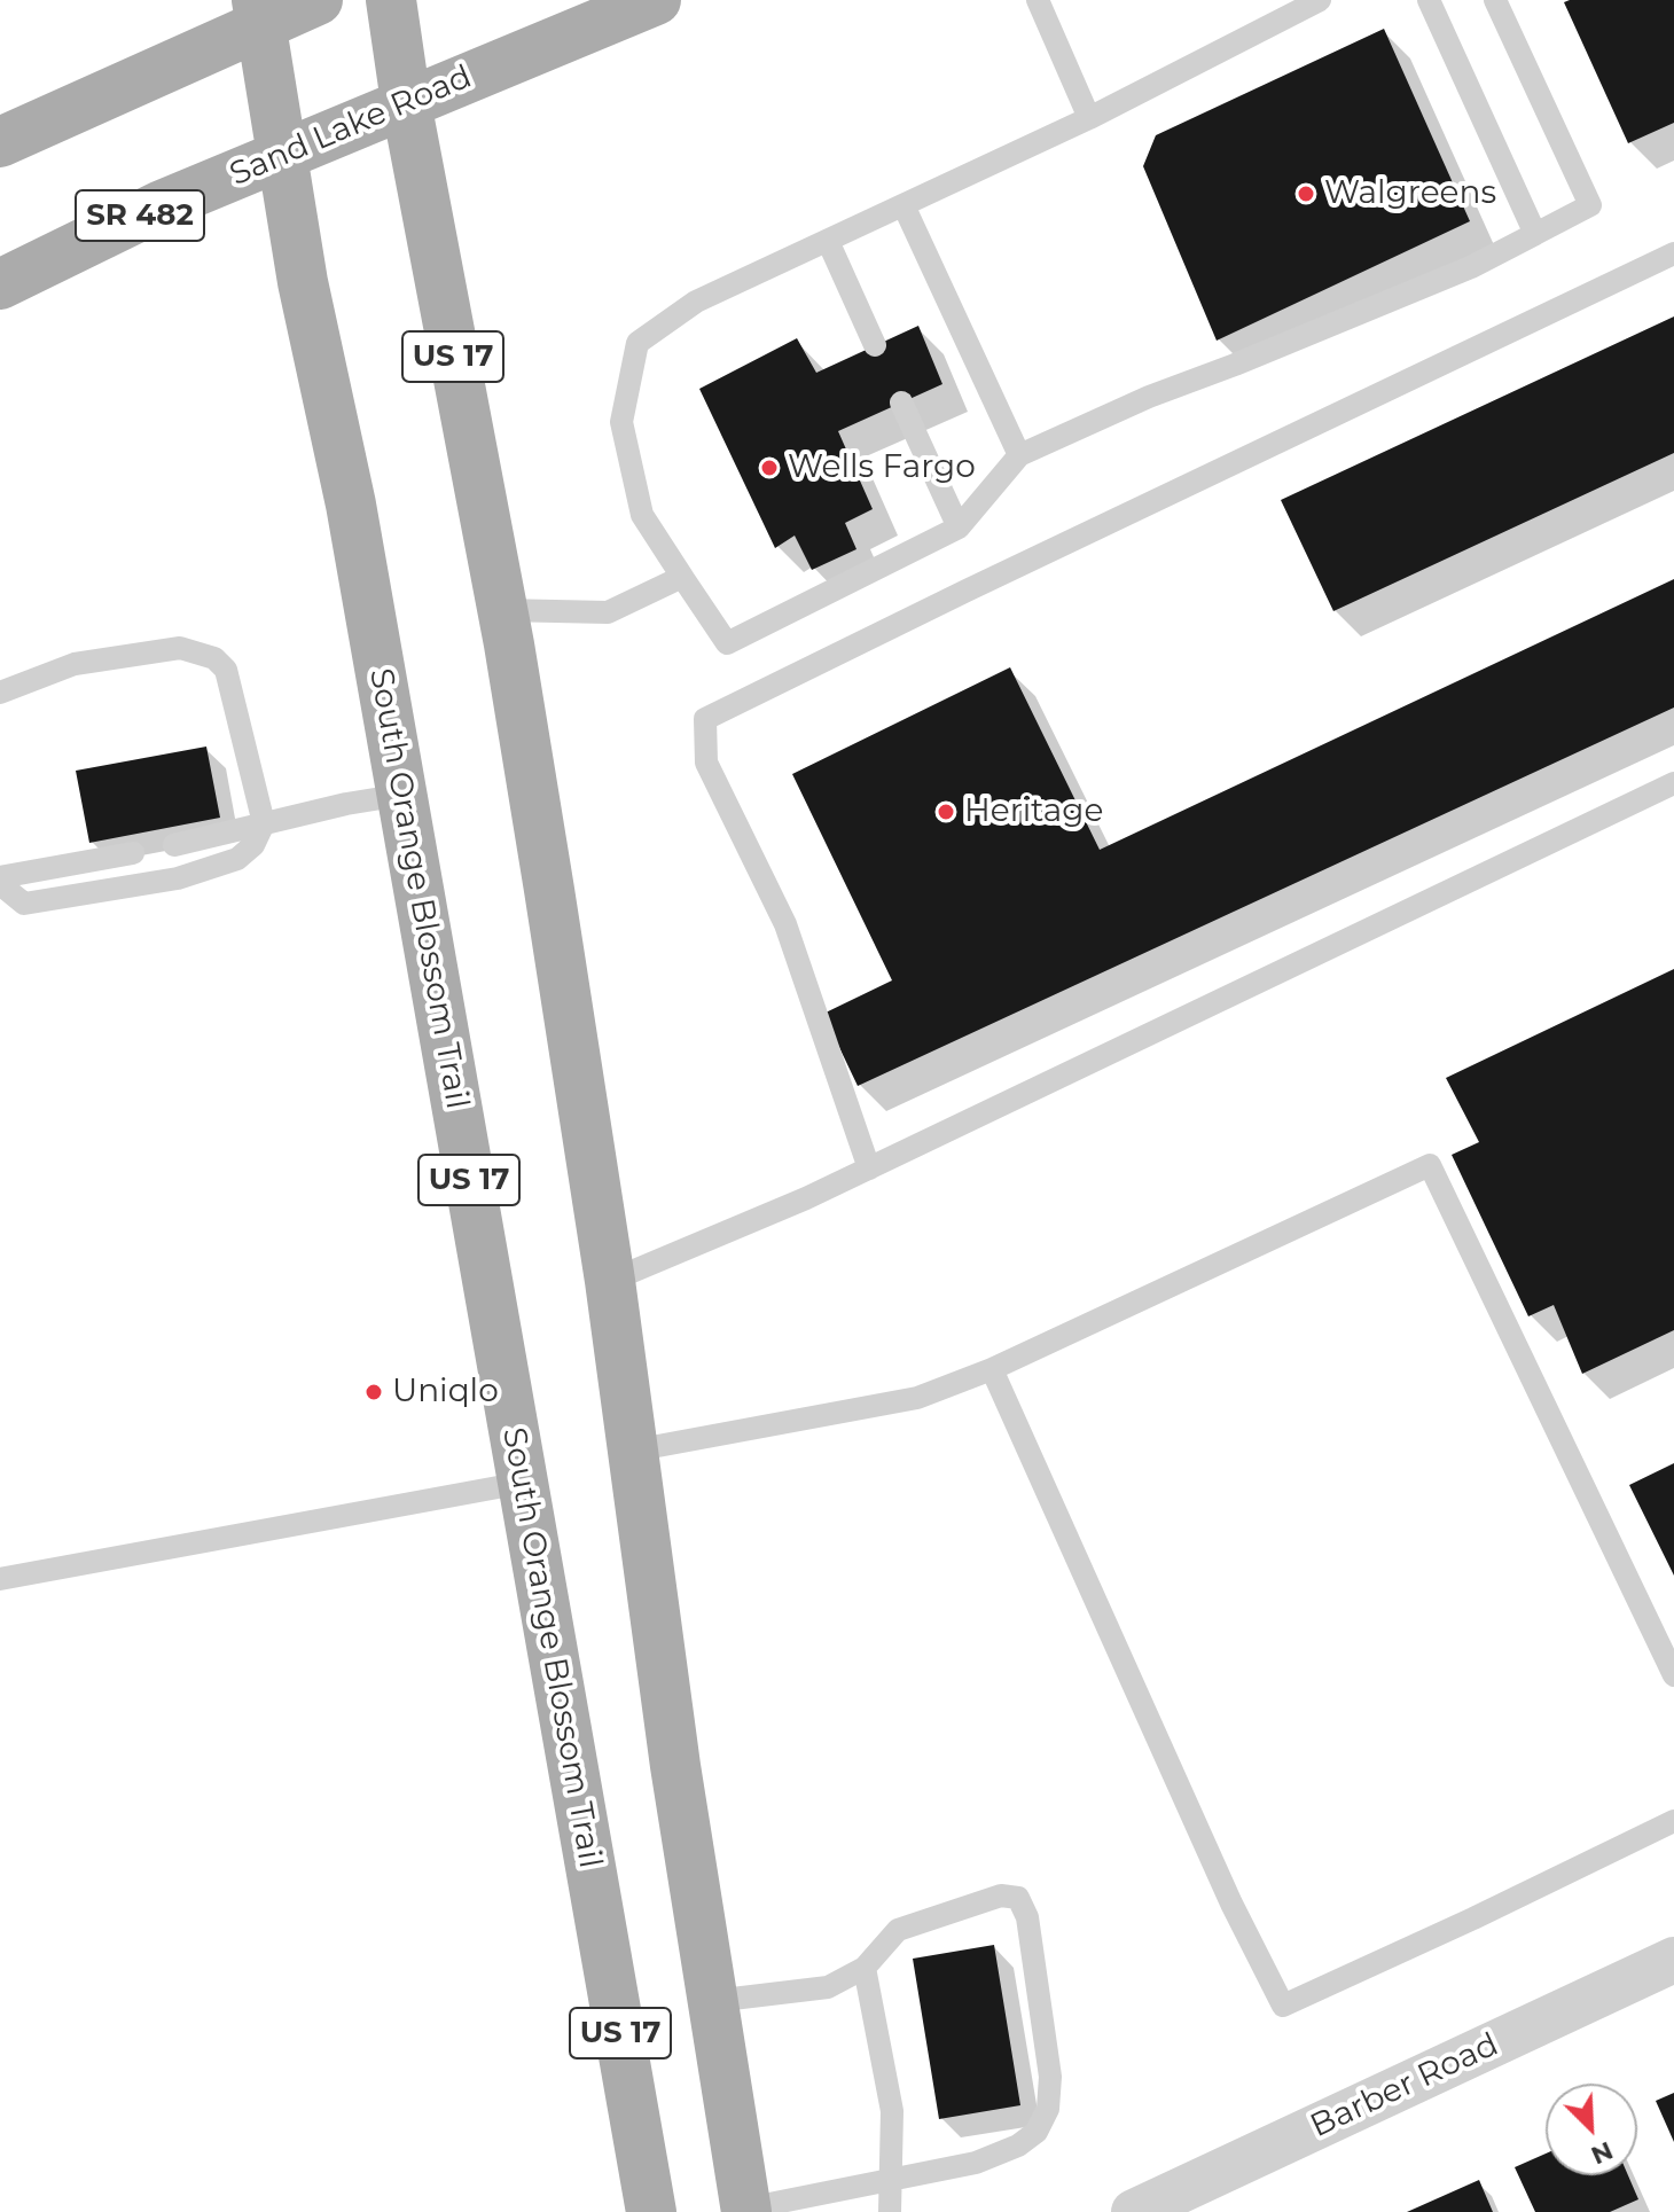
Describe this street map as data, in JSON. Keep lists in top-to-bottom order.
{
  "streets": {
    "main road": [
      "Sand Lake Road",
      "SR 482",
      "US 17",
      "South Orange Blossom Trail"
    ],
    "street": ["Barber Road"]
  },
  "crossings": [
    ["Sand Lake Road", "US 17"],
    ["Sand Lake Road", "South Orange Blossom Trail"]
  ],
  "places": [
    "Walgreens",
    "Wells Fargo",
    "Heritage",
    "Uniqlo"
  ],
  "north": "bottom right"
}
